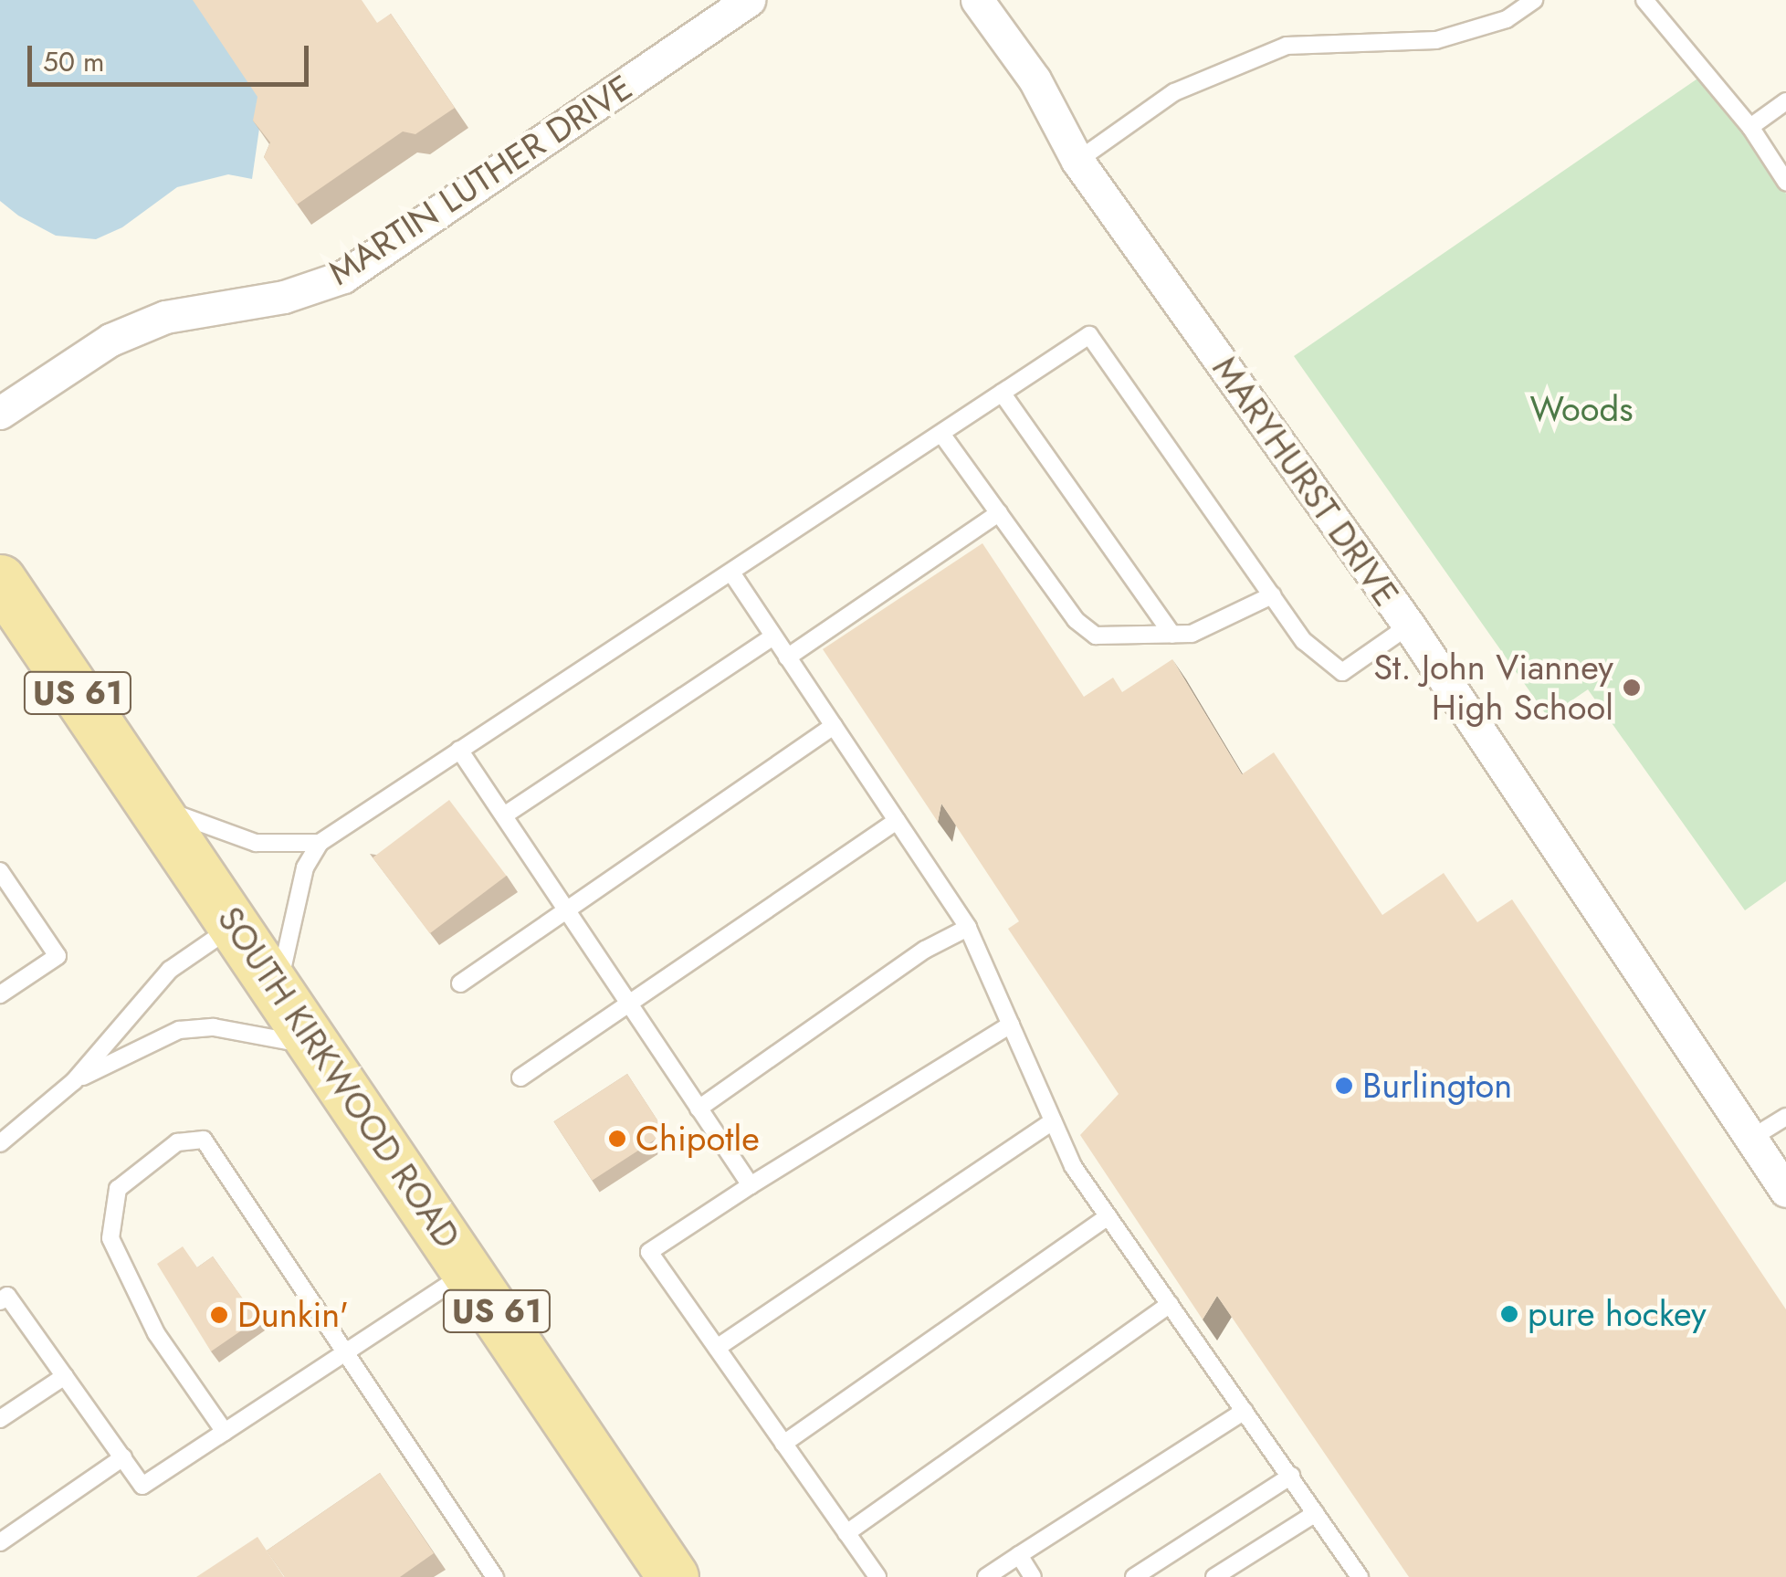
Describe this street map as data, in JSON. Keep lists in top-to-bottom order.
{
  "streets": {
    "main road": ["US 61", "SOUTH KIRKWOOD ROAD"],
    "street": ["MARTIN LUTHER DRIVE", "MARYHURST DRIVE"]
  },
  "parks": ["Woods"],
  "places": [
    "St. John Vianney High School",
    "Burlington",
    "Chipotle",
    "pure hockey",
    "Dunkin'"
  ],
  "scale_bar": "50 m"
}
